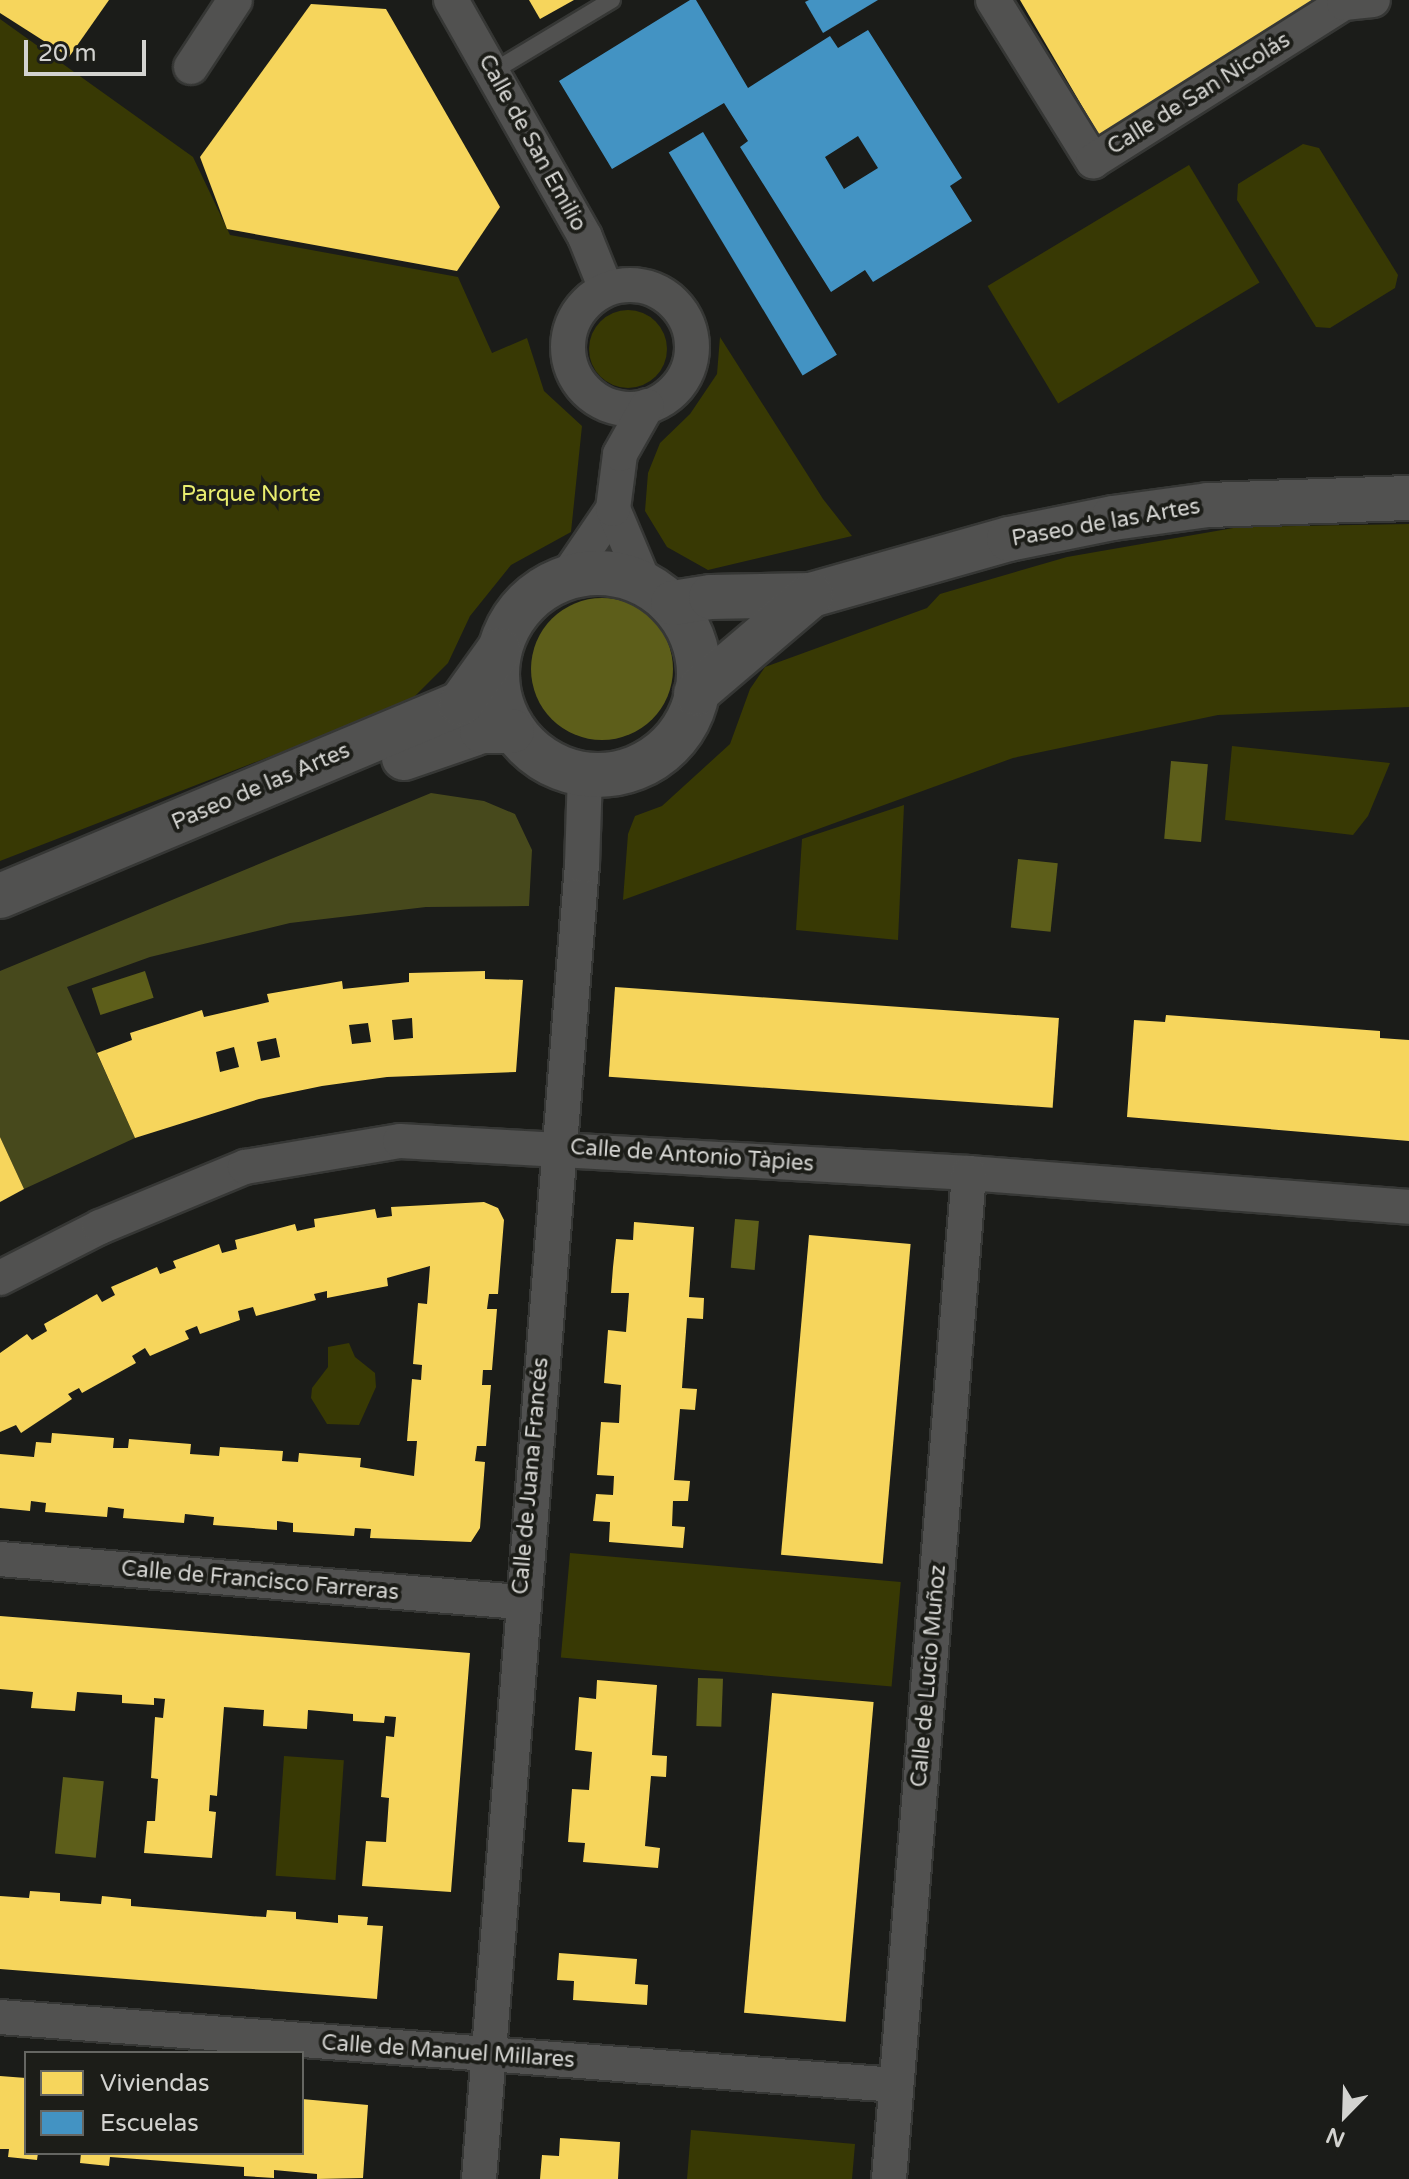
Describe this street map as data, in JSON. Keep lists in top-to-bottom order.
{
  "streets": {
    "main road": ["Paseo de las Artes"],
    "street": [
      "Calle de San Nicolás",
      "Calle de San Emilio",
      "Calle de Antonio Tàpies",
      "Calle de Juana Francés",
      "Calle de Francisco Farreras",
      "Calle de Lucio Muñoz",
      "Calle de Manuel Millares"
    ]
  },
  "crossings": [
    ["Paseo de las Artes", "Calle de Juana Francés"],
    ["Calle de Antonio Tàpies", "Calle de Juana Francés"],
    ["Calle de Antonio Tàpies", "Calle de Lucio Muñoz"],
    ["Calle de Juana Francés", "Calle de Francisco Farreras"],
    ["Calle de Juana Francés", "Calle de Manuel Millares"],
    ["Calle de Lucio Muñoz", "Calle de Manuel Millares"]
  ],
  "parks": ["Parque Norte"],
  "legend": ["Viviendas", "Escuelas"],
  "scale_bar": "20 m",
  "north": "bottom left"
}
